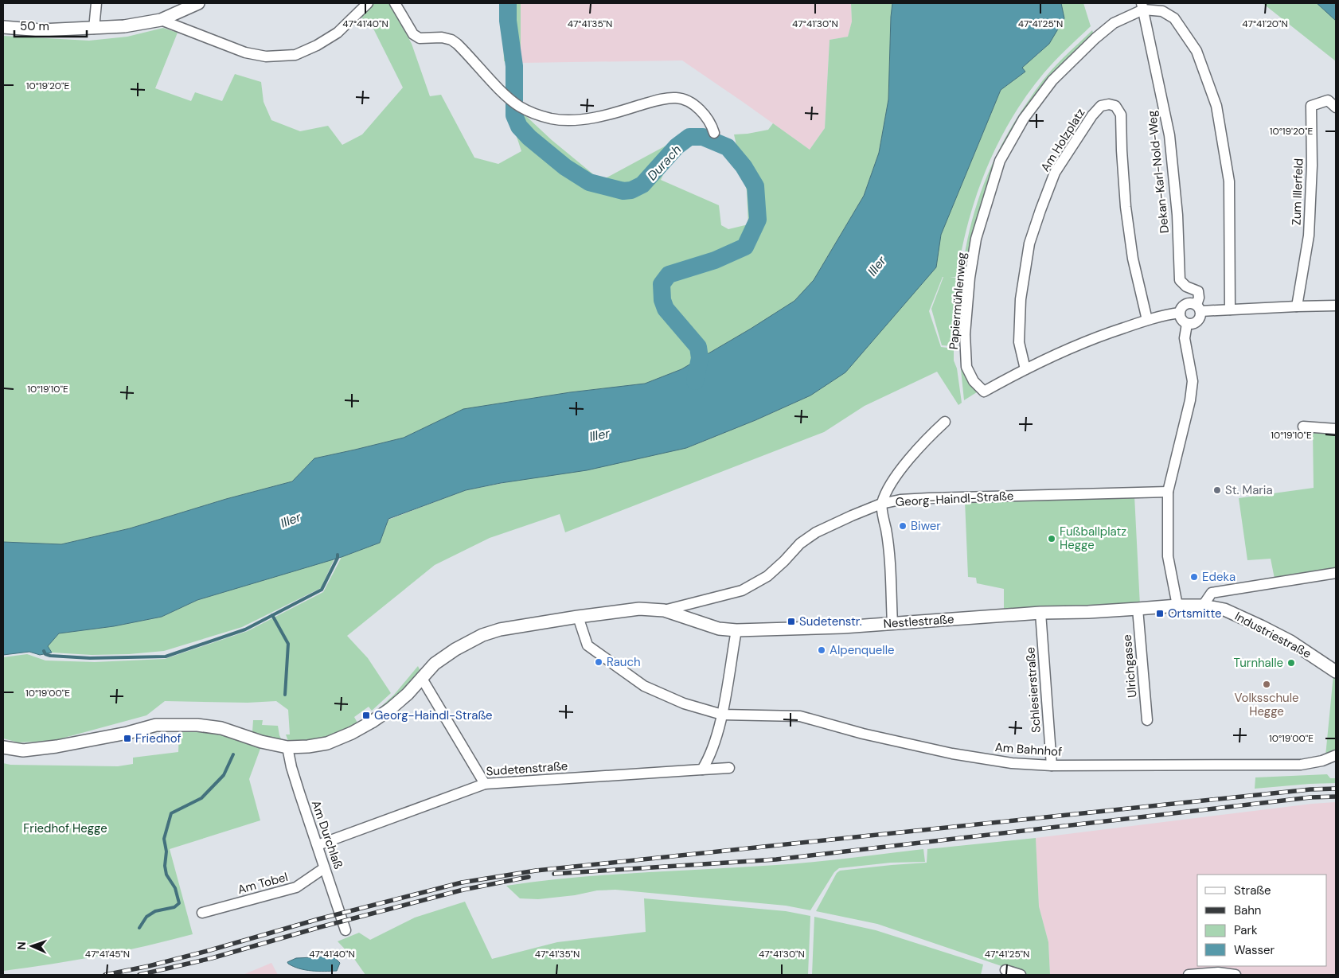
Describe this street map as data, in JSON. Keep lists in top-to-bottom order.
{
  "streets": {
    "street": [
      "Am Holzplatz",
      "Dekan-Karl-Nold-Weg",
      "Zum Illerfeld",
      "Papiermühlenweg",
      "Georg-Haindl-Straße",
      "Nestlestraße",
      "Industriestraße",
      "Ulrichgasse",
      "Schlesierstraße",
      "Am Bahnhof",
      "Sudetenstraße",
      "Am Durchlaß",
      "Am Tobel"
    ]
  },
  "crossings": [
    ["Am Holzplatz", "Papiermühlenweg"],
    ["Dekan-Karl-Nold-Weg", "Papiermühlenweg"],
    ["Georg-Haindl-Straße", "Nestlestraße"],
    ["Georg-Haindl-Straße", "Am Bahnhof"],
    ["Georg-Haindl-Straße", "Am Durchlaß"],
    ["Nestlestraße", "Industriestraße"],
    ["Nestlestraße", "Ulrichgasse"],
    ["Nestlestraße", "Schlesierstraße"],
    ["Schlesierstraße", "Am Bahnhof"],
    ["Sudetenstraße", "Am Durchlaß"],
    ["Am Durchlaß", "Am Tobel"]
  ],
  "water": ["Durach", "Iller"],
  "parks": ["Friedhof Hegge"],
  "places": {
    "other": [
      "St. Maria",
      "Biwer",
      "Fußballplatz Hegge",
      "Edeka",
      "Alpenquelle",
      "Rauch",
      "Turnhalle",
      "Volksschule Hegge"
    ],
    "transit": [
      "Ortsmitte",
      "Sudetenstr.",
      "Georg-Haindl-Straße",
      "Friedhof"
    ]
  },
  "legend": [
    "Straße",
    "Bahn",
    "Park",
    "Wasser"
  ],
  "scale_bar": "50 m",
  "north": "left",
  "coordinates": [
    "47°41'40\"N",
    "47°41'35\"N",
    "47°41'30\"N",
    "47°41'25\"N",
    "47°41'20\"N",
    "10°19'20\"E",
    "10°19'10\"E",
    "10°19'00\"E",
    "47°41'45\"N"
  ]
}
